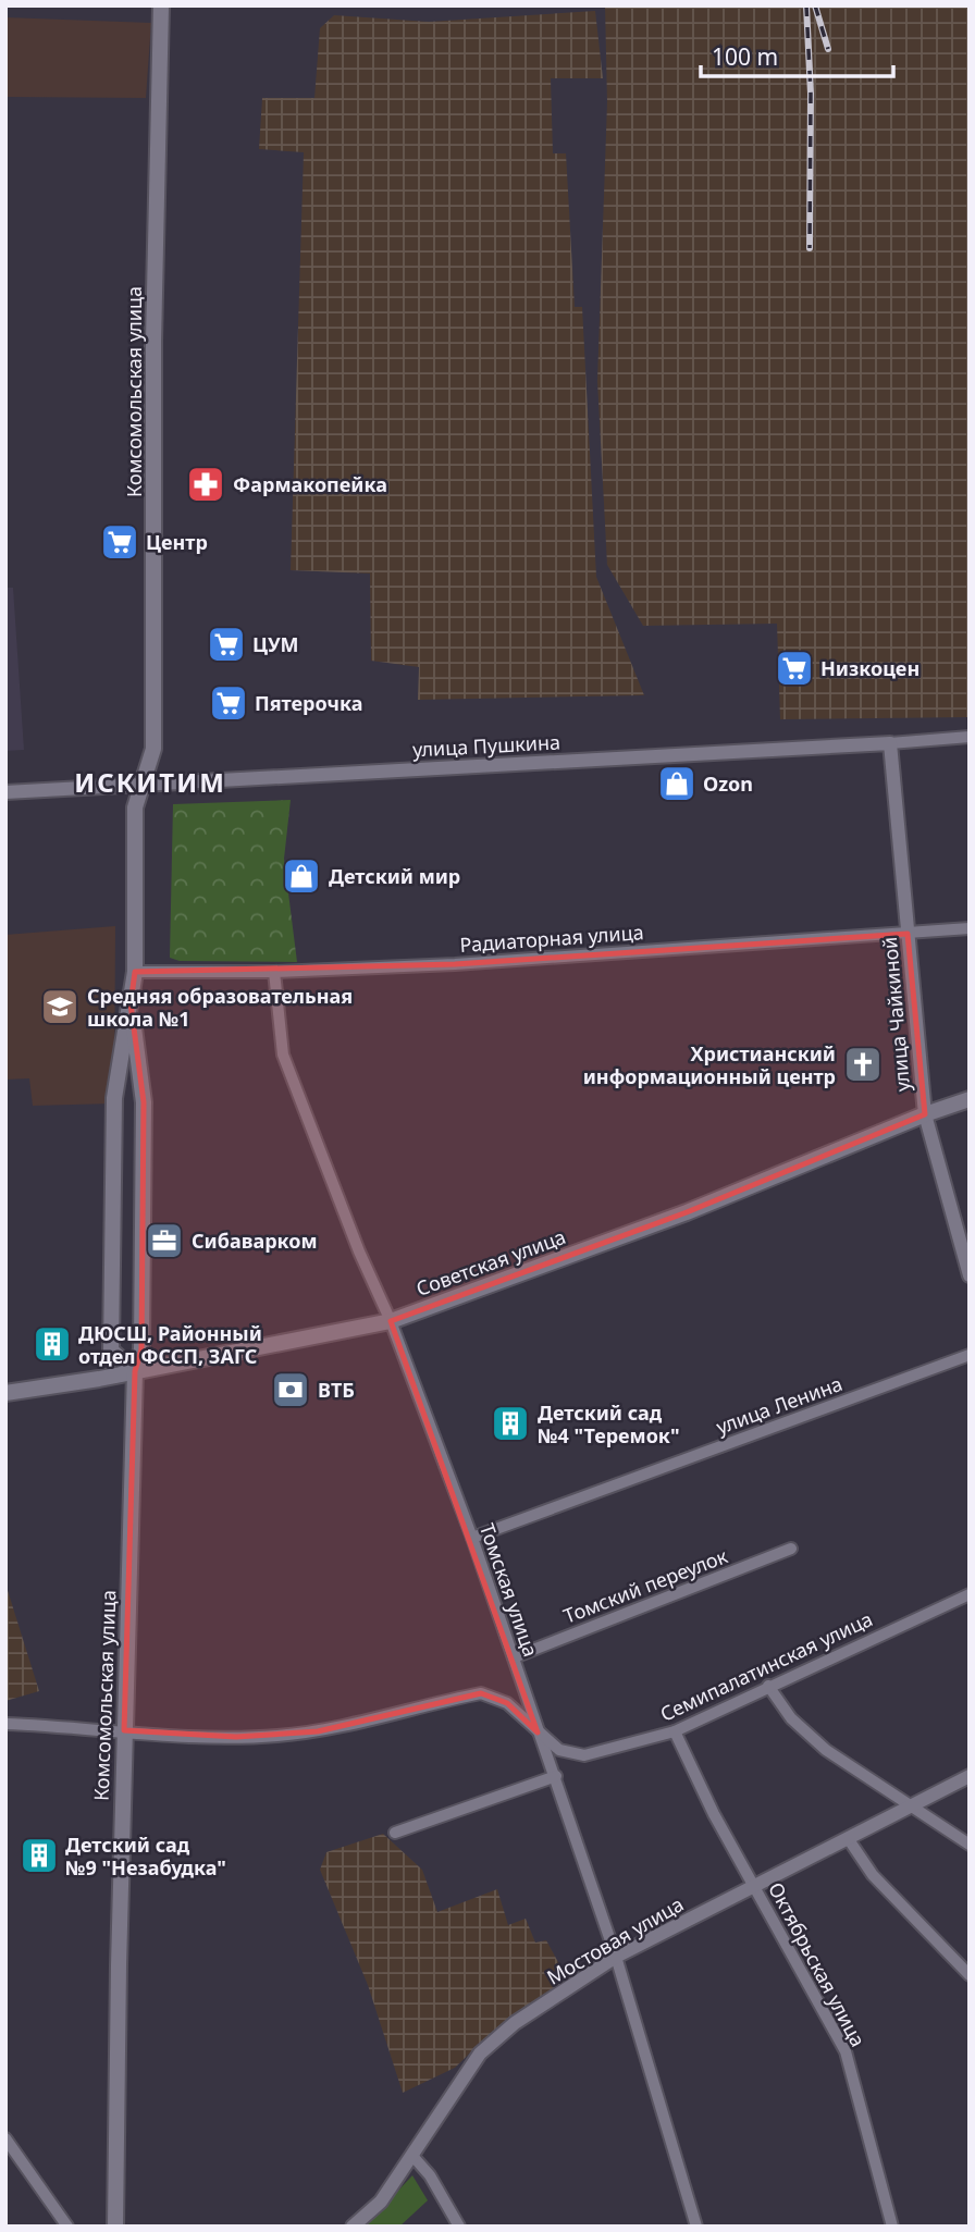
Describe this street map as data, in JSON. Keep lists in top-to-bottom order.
{
  "streets": {
    "main road": ["Комсомольская улица", "Советская улица"],
    "street": [
      "улица Пушкина",
      "Радиаторная улица",
      "улица Чайкиной",
      "улица Ленина",
      "Томский переулок",
      "Томская улица",
      "Семипалатинская улица",
      "Мостовая улица",
      "Октябрьская улица"
    ]
  },
  "crossings": [
    ["Комсомольская улица", "улица Пушкина"],
    ["Комсомольская улица", "Радиаторная улица"],
    ["Комсомольская улица", "Советская улица"],
    ["Комсомольская улица", "Семипалатинская улица"],
    ["улица Пушкина", "улица Чайкиной"],
    ["Радиаторная улица", "улица Чайкиной"],
    ["Радиаторная улица", "Томская улица"],
    ["улица Чайкиной", "Советская улица"],
    ["Советская улица", "Томская улица"],
    ["улица Ленина", "Томская улица"],
    ["Томский переулок", "Томская улица"],
    ["Томская улица", "Семипалатинская улица"],
    ["Томская улица", "Мостовая улица"],
    ["Семипалатинская улица", "Октябрьская улица"],
    ["Мостовая улица", "Октябрьская улица"]
  ],
  "districts": ["ИСКИТИМ"],
  "places": {
    "pharmacy": ["Фармакопейка"],
    "supermarket": [
      "Центр",
      "ЦУМ",
      "Низкоцен",
      "Пятерочка"
    ],
    "shop": ["Ozon", "Детский мир"],
    "school or university": ["Средняя образовательная школа №1"],
    "church": ["Христианский информационный центр"],
    "office": ["Сибаварком"],
    "building": ["ДЮСШ, Районный отдел ФССП, ЗАГС", "Детский сад №4 \"Теремок\"", "Детский сад №9 \"Незабудка\""],
    "bank": ["ВТБ"]
  },
  "scale_bar": "100 m"
}
